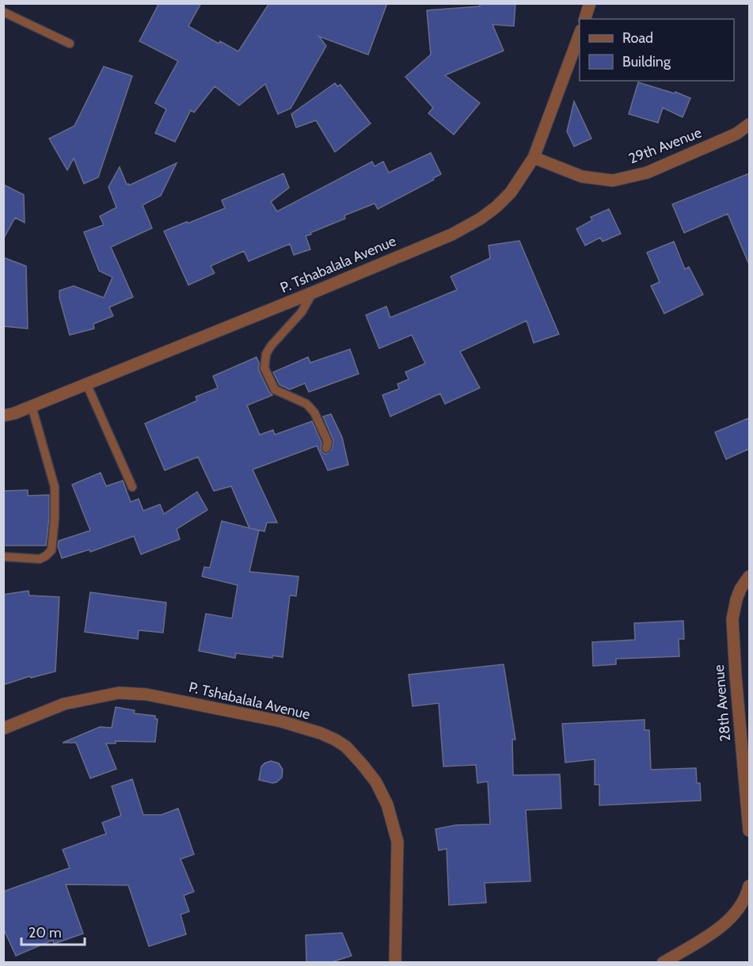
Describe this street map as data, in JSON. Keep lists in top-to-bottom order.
{
  "streets": {
    "street": ["29th Avenue", "P. Tshabalala Avenue", "28th Avenue"]
  },
  "crossings": [
    ["29th Avenue", "P. Tshabalala Avenue"]
  ],
  "legend": ["Road", "Building"],
  "scale_bar": "20 m"
}
